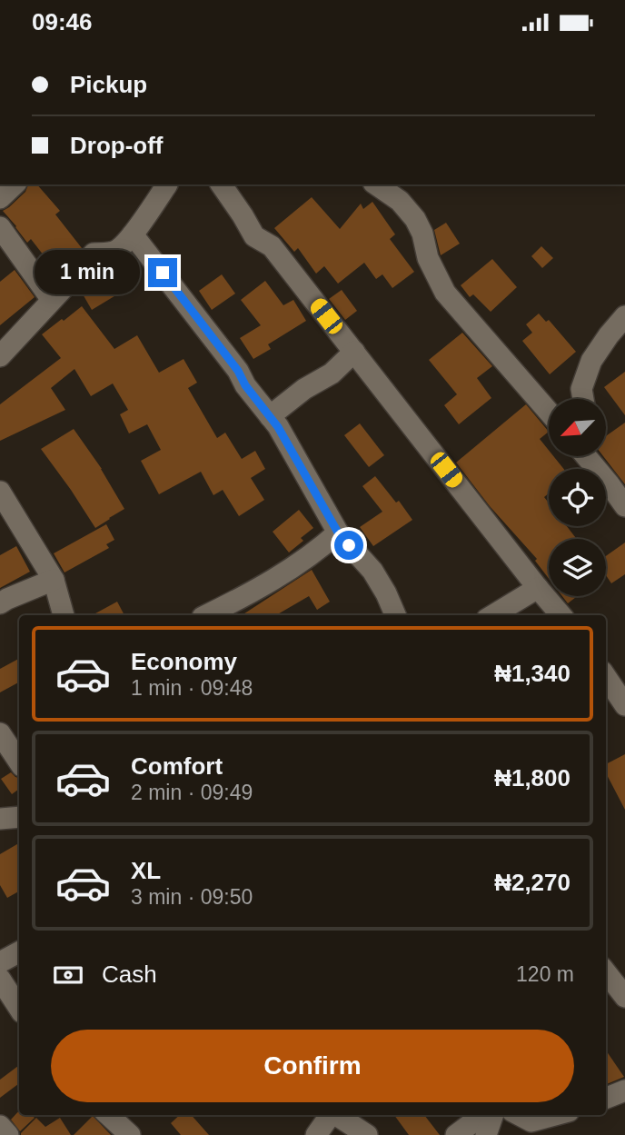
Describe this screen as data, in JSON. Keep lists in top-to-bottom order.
{
  "north": "bottom left",
  "page": {
    "status": "09:46",
    "banner": ["Pickup", "Drop-off"],
    "bubble": "1 min",
    "list": [
      {
        "name": "Economy",
        "note": "1 min · 09:48",
        "value": "₦1,340"
      },
      {
        "name": "Comfort",
        "note": "2 min · 09:49",
        "value": "₦1,800"
      },
      {
        "name": "XL",
        "note": "3 min · 09:50",
        "value": "₦2,270"
      }
    ],
    "pay": ["Cash", "120 m"],
    "buttons": "Confirm"
  }
}
